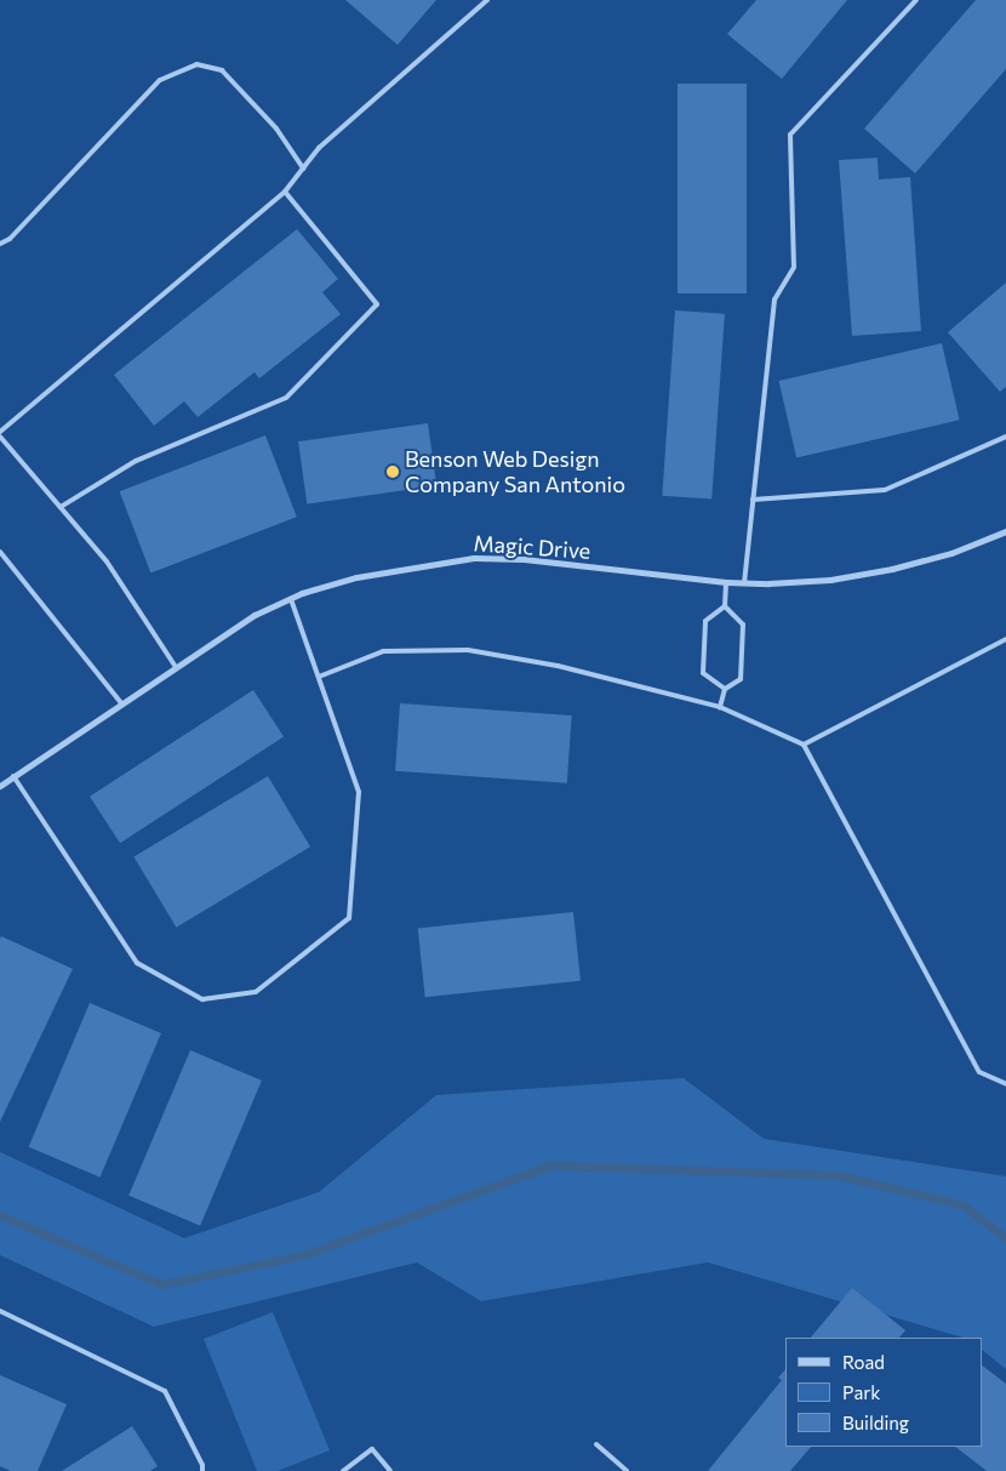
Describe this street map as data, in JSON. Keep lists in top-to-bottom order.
{
  "streets": {
    "street": ["Magic Drive"]
  },
  "places": ["Benson Web Design Company San Antonio"],
  "legend": ["Road", "Park", "Building"]
}
